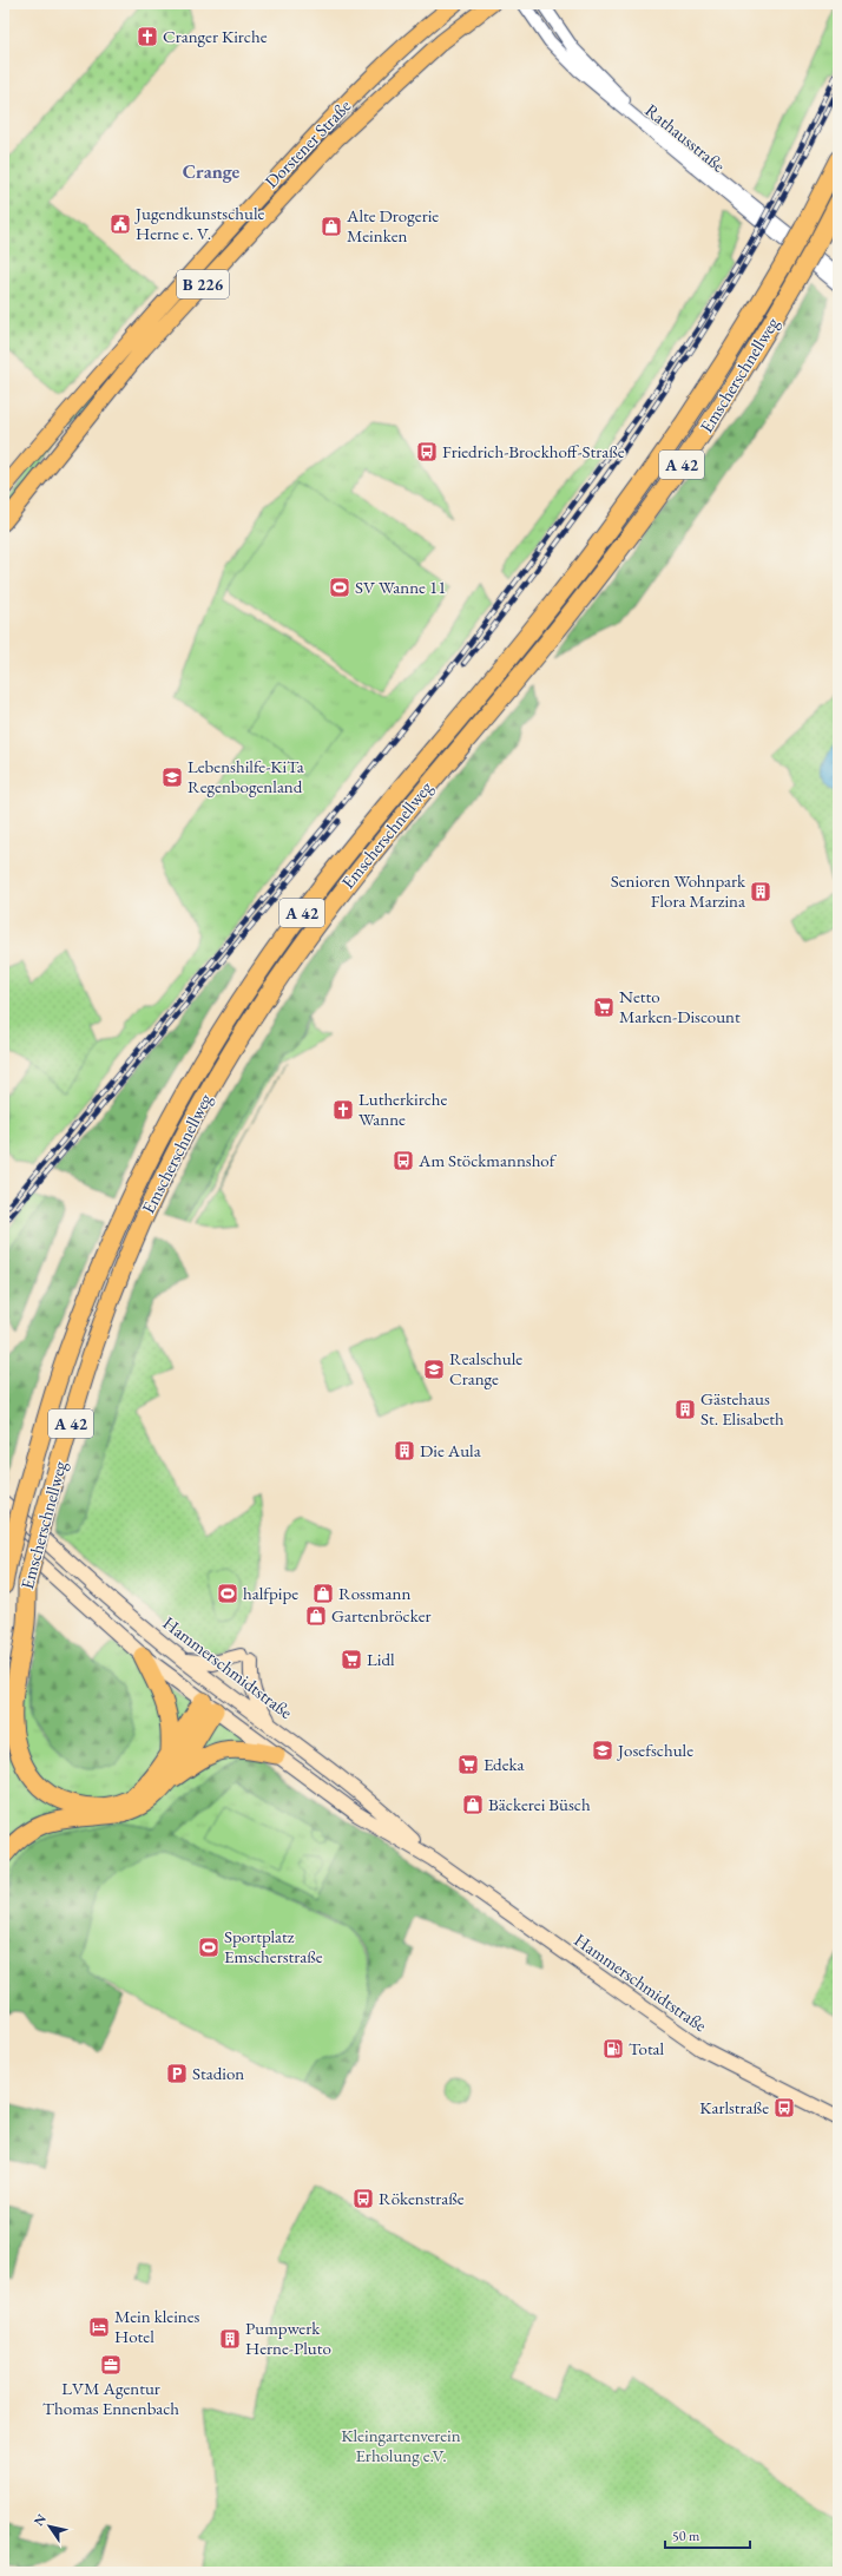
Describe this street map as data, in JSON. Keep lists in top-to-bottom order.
{
  "streets": {
    "highway": ["Emscherschnellweg", "A 42"],
    "main road": ["Dorstener Straße", "B 226", "Hammerschmidtstraße"],
    "street": ["Rathausstraße"]
  },
  "districts": ["Crange"],
  "parks": ["Kleingartenverein Erholung e.V."],
  "places": {
    "church": ["Cranger Kirche", "Lutherkirche Wanne"],
    "public building": ["Jugendkunstschule Herne e. V."],
    "shop": [
      "Alte Drogerie Meinken",
      "Rossmann",
      "Gartenbröcker",
      "Bäckerei Büsch"
    ],
    "bus stop": [
      "Friedrich-Brockhoff-Straße",
      "Am Stöckmannshof",
      "Karlstraße",
      "Rökenstraße"
    ],
    "sports": ["SV Wanne 11", "halfpipe", "Sportplatz Emscherstraße"],
    "school or university": ["Lebenshilfe-KiTa Regenbogenland", "Realschule Crange", "Josefschule"],
    "building": [
      "Senioren Wohnpark Flora Marzina",
      "Gästehaus St. Elisabeth",
      "Die Aula",
      "Pumpwerk Herne-Pluto"
    ],
    "supermarket": ["Netto Marken-Discount", "Lidl", "Edeka"],
    "fuel station": ["Total"],
    "parking": ["Stadion"],
    "hotel": ["Mein kleines Hotel"],
    "office": ["LVM Agentur Thomas Ennenbach"]
  },
  "scale_bar": "50 m",
  "north": "top left"
}
